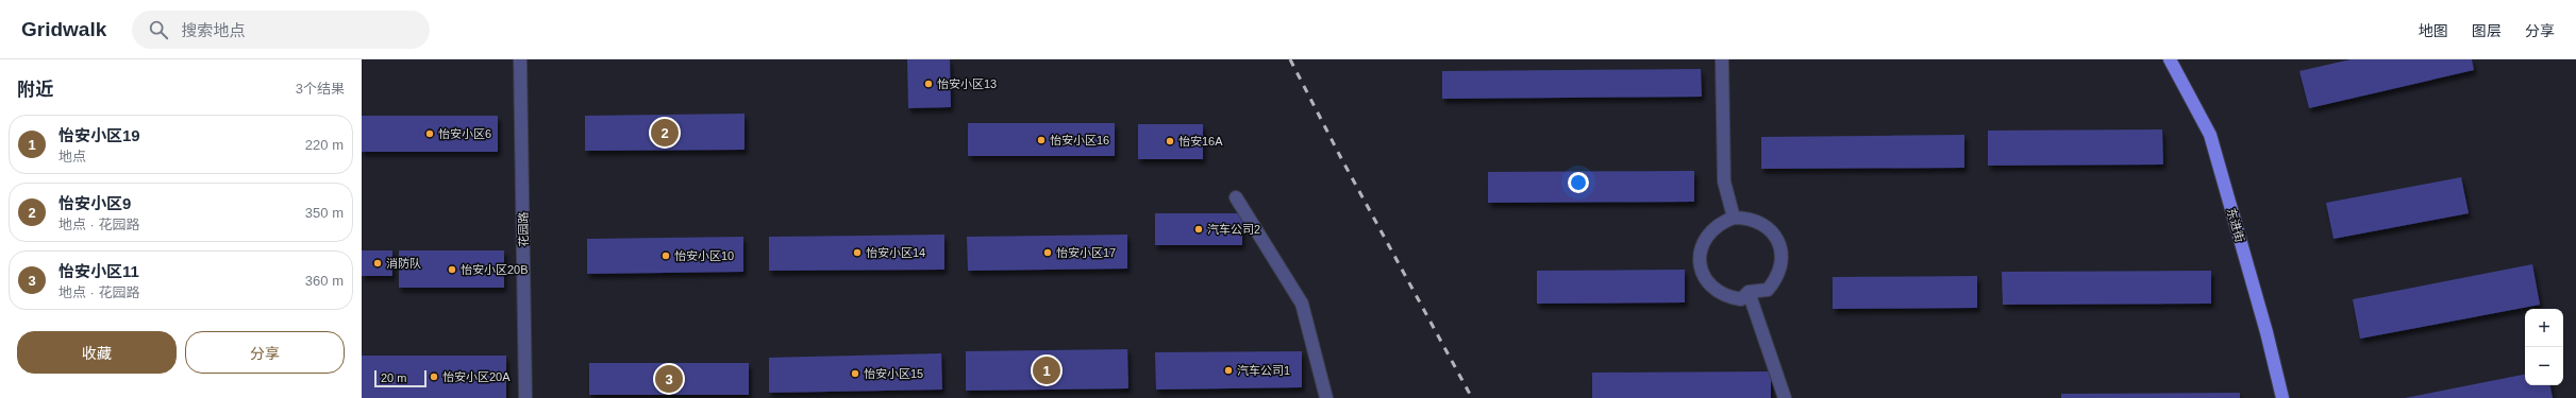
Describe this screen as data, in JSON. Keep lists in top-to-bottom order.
{
  "streets": {
    "main road": ["东进街"],
    "street": ["花园路"]
  },
  "places": [
    "怡安小区13",
    "怡安小区6",
    "怡安小区16",
    "怡安16A",
    "汽车公司2",
    "怡安小区14",
    "怡安小区17",
    "怡安小区10",
    "消防队",
    "怡安小区20B",
    "汽车公司1",
    "怡安小区15",
    "怡安小区20A"
  ],
  "scale_bar": "20 m",
  "page": {
    "header": "Gridwalk",
    "search": "搜索地点",
    "nav": ["地图", "图层", "分享"],
    "heading": ["附近", "3个结果"],
    "list": [
      {
        "mark": "1",
        "name": "怡安小区19",
        "note": "地点",
        "value": "220 m"
      },
      {
        "mark": "2",
        "name": "怡安小区9",
        "note": "地点 · 花园路",
        "value": "350 m"
      },
      {
        "mark": "3",
        "name": "怡安小区11",
        "note": "地点 · 花园路",
        "value": "360 m"
      }
    ],
    "pins": ["2", "1", "3"],
    "map_buttons": ["+", "−"],
    "buttons": ["收藏", "分享"],
    "scale": "20 m"
  }
}
